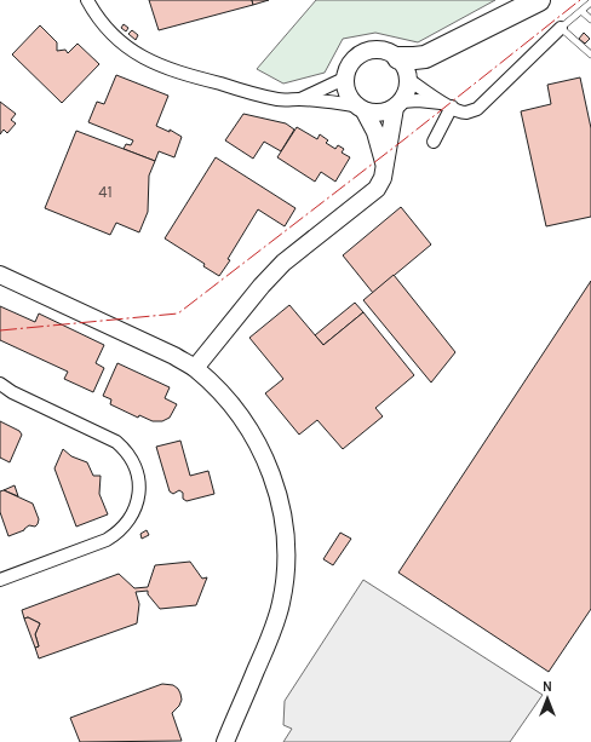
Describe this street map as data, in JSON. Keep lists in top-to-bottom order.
{
  "house_numbers": ["41"],
  "north": "top"
}
